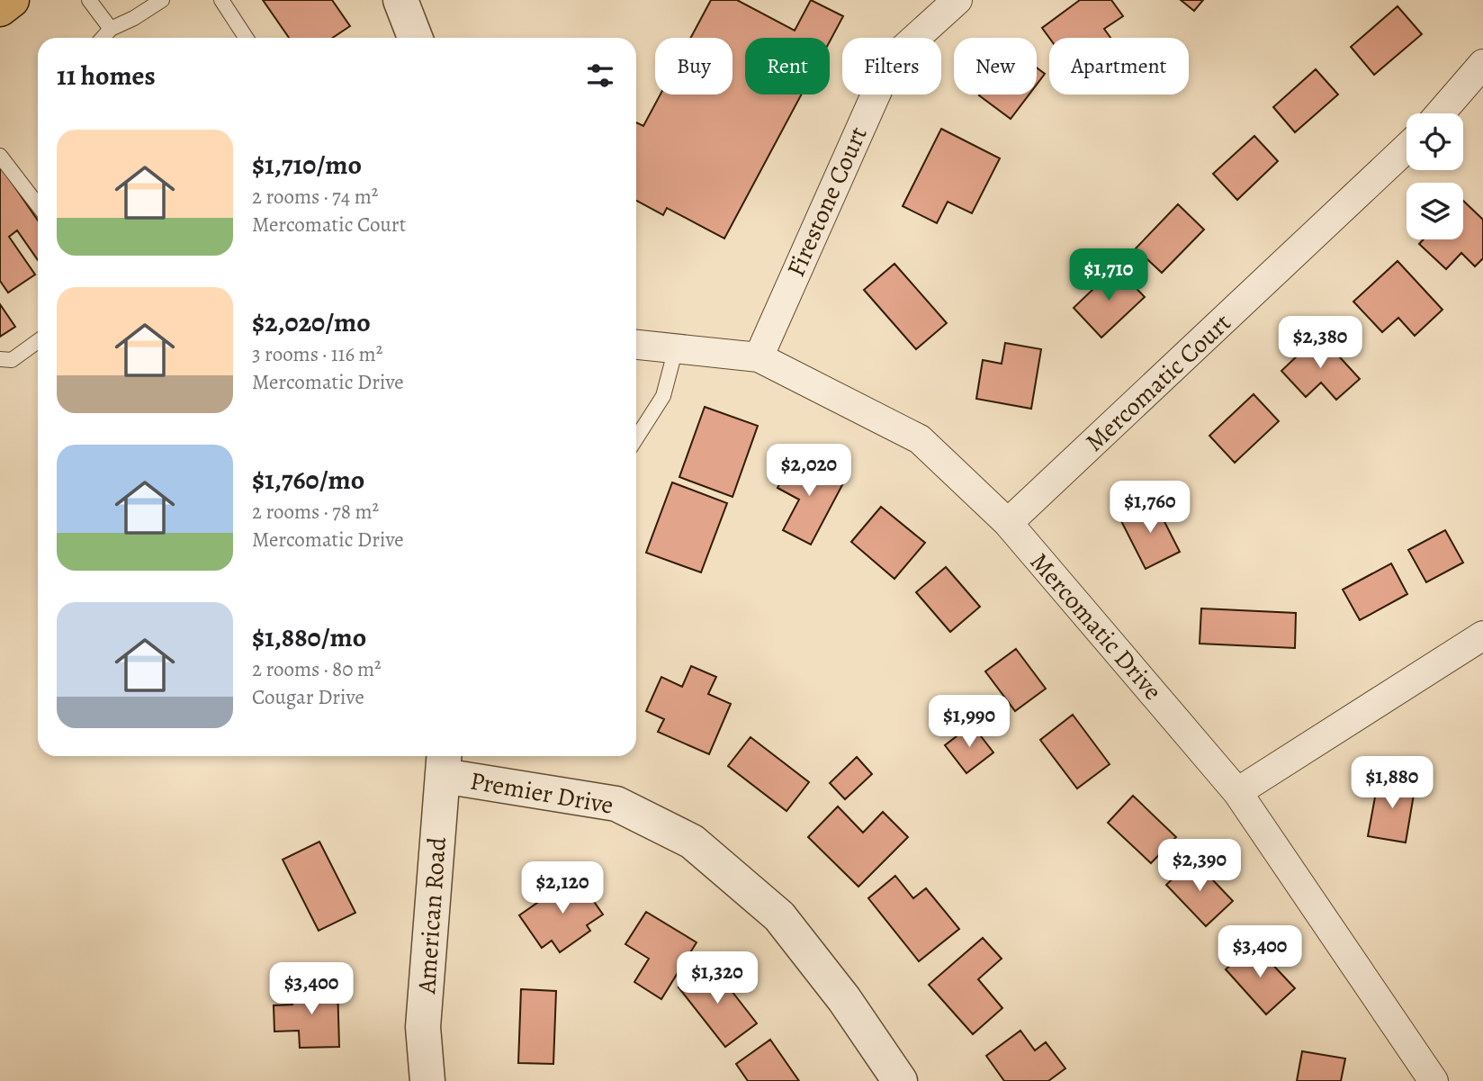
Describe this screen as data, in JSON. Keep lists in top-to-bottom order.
{
  "streets": {
    "street": [
      "Firestone Court",
      "Mercomatic Court",
      "Mercomatic Drive",
      "Premier Drive",
      "American Road"
    ]
  },
  "crossings": [
    ["Firestone Court", "Mercomatic Drive"],
    ["Mercomatic Court", "Mercomatic Drive"],
    ["Premier Drive", "American Road"]
  ],
  "page": {
    "chip": [
      "Buy",
      "Rent",
      "Filters",
      "New",
      "Apartment"
    ],
    "heading": "11 homes",
    "list": [
      {
        "name": "$1,710/mo",
        "note": "2 rooms · 74 m² · Mercomatic Court"
      },
      {
        "name": "$2,020/mo",
        "note": "3 rooms · 116 m² · Mercomatic Drive"
      },
      {
        "name": "$1,760/mo",
        "note": "2 rooms · 78 m² · Mercomatic Drive"
      },
      {
        "name": "$1,880/mo",
        "note": "2 rooms · 80 m² · Cougar Drive"
      }
    ],
    "price": [
      "$1,710",
      "$2,380",
      "$2,020",
      "$1,760",
      "$1,990",
      "$1,880",
      "$2,390",
      "$2,120",
      "$3,400",
      "$1,320",
      "$3,400"
    ]
  }
}
